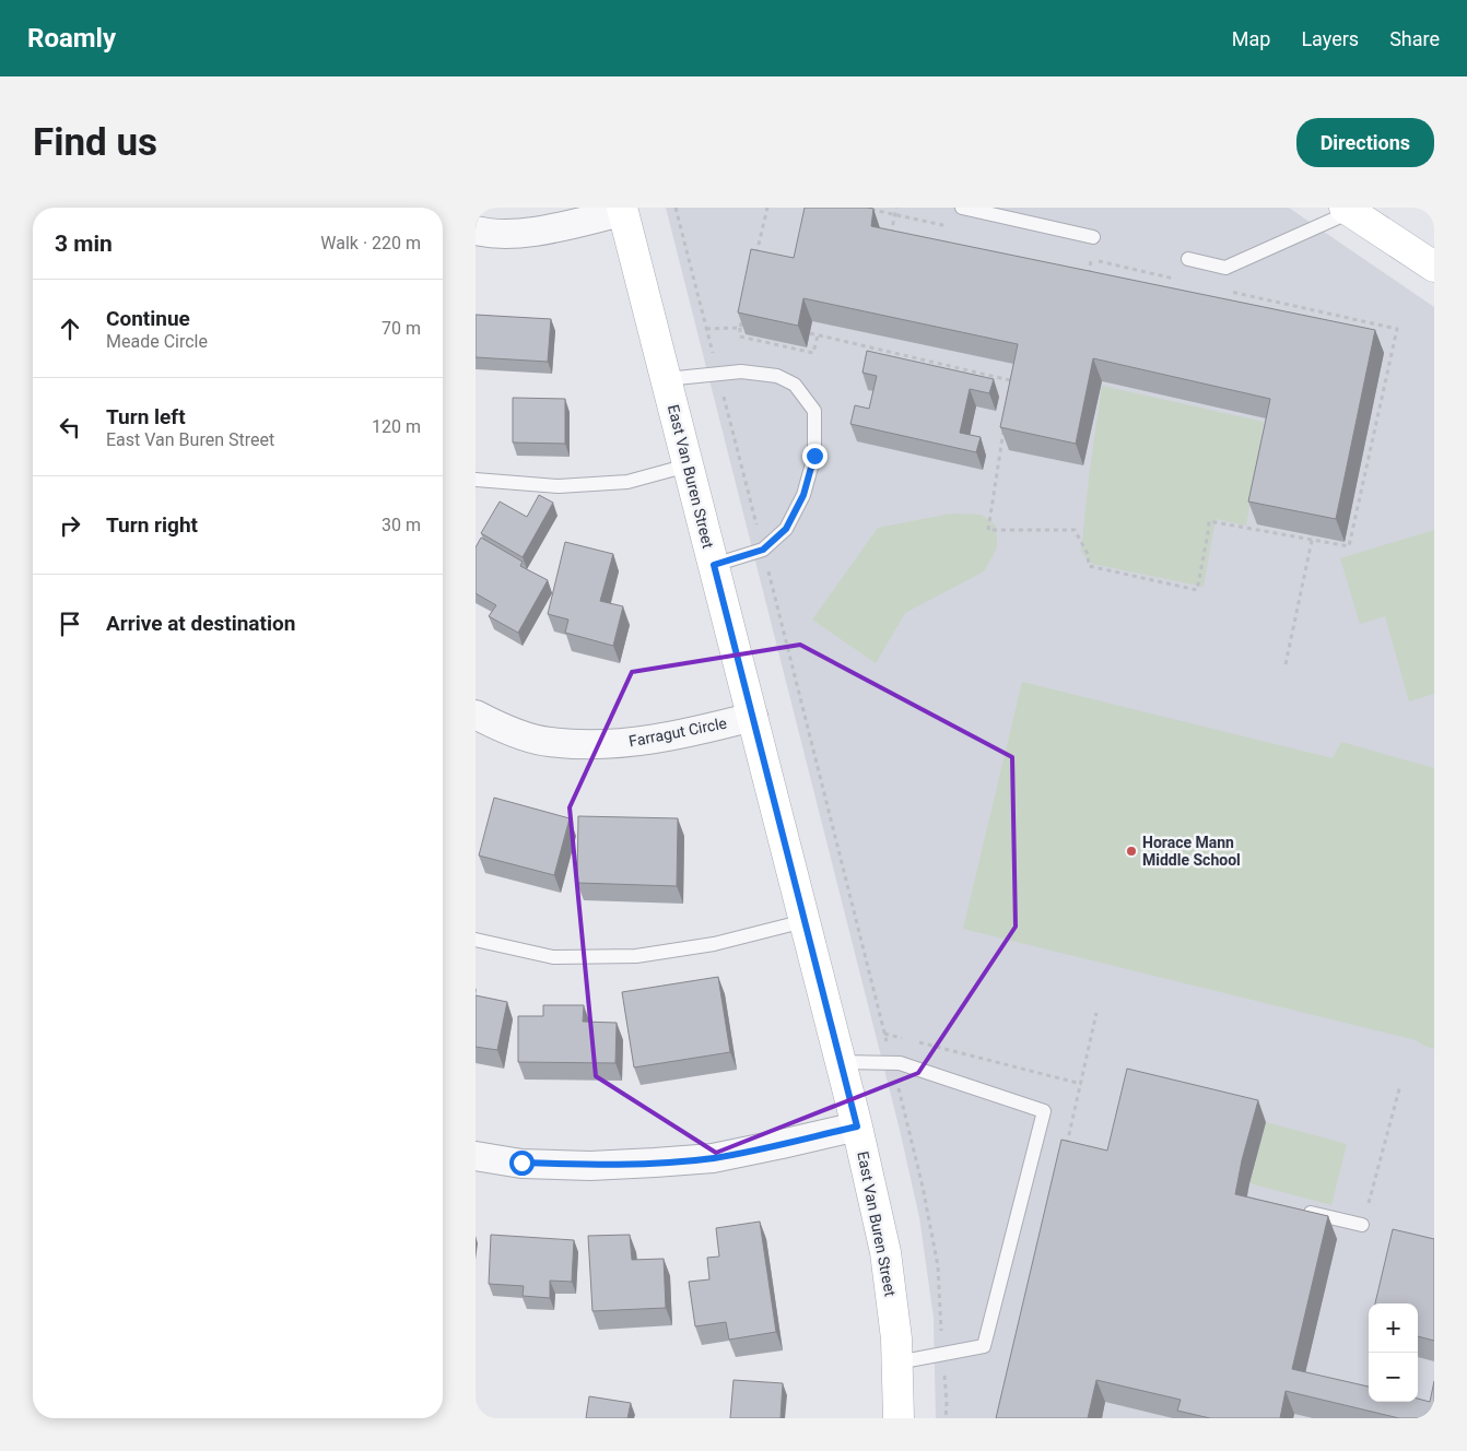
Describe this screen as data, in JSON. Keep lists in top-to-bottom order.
{
  "streets": {
    "street": ["East Van Buren Street", "Farragut Circle"]
  },
  "crossings": [
    ["East Van Buren Street", "Farragut Circle"]
  ],
  "places": ["Horace Mann Middle School"],
  "page": {
    "header": "Roamly",
    "nav": ["Map", "Layers", "Share"],
    "buttons": "Directions",
    "title": "Find us",
    "heading": ["3 min", "Walk · 220 m"],
    "list": [
      ["Continue", "Meade Circle", "70 m"],
      ["Turn left", "East Van Buren Street", "120 m"],
      ["Turn right", "30 m"],
      "Arrive at destination"
    ],
    "map_buttons": ["+", "−"]
  }
}
